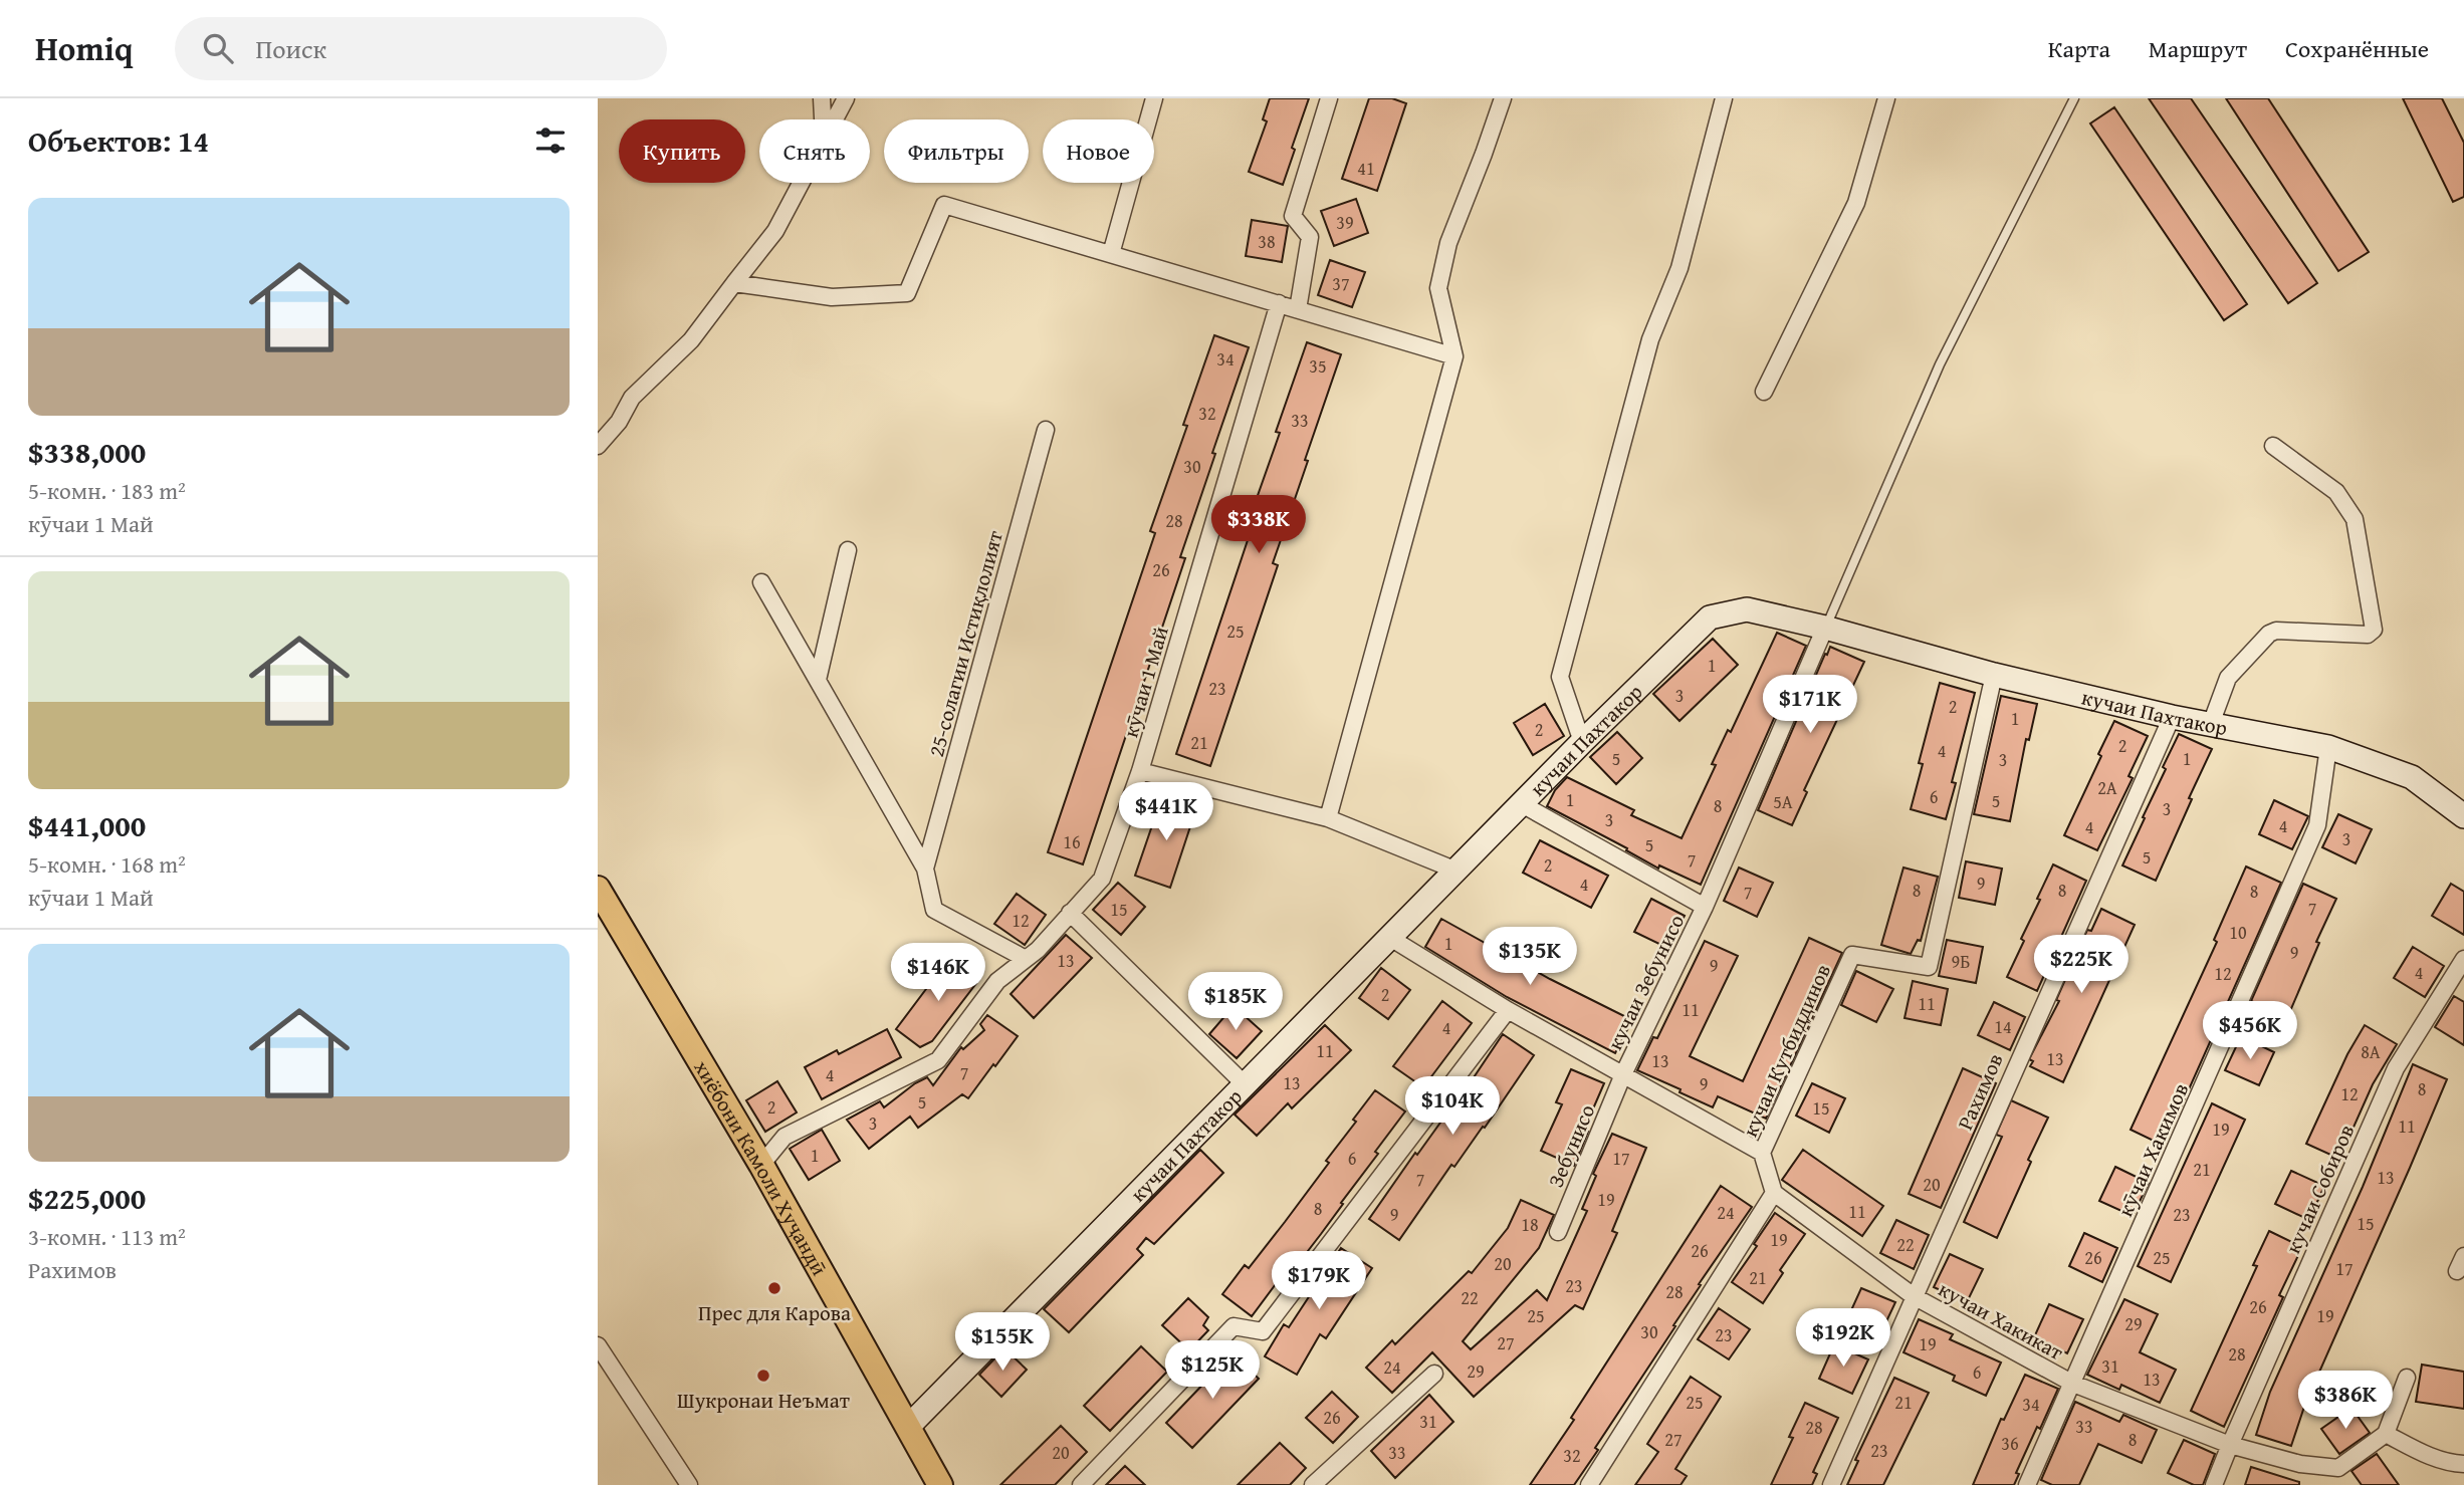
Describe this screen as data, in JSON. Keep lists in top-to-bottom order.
{
  "streets": {
    "main road": ["кучаи Пахтакор", "хиёбони Камоли Хуҷандӣ"],
    "street": [
      "25-солагии Истиқлолият",
      "кӯчаи 1 Май",
      "кучаи Зебунисо",
      "кучаи Кутбиддинов",
      "Рахимов",
      "Зебунисо",
      "кӯчаи Хакимов",
      "кучаи Собиров",
      "кучаи Хакикат"
    ]
  },
  "crossings": [
    ["25-солагии Истиқлолият", "кӯчаи 1 Май"],
    ["кӯчаи 1 Май", "хиёбони Камоли Хуҷандӣ"],
    ["кучаи Пахтакор", "кучаи Зебунисо"],
    ["кучаи Пахтакор", "кучаи Кутбиддинов"],
    ["кучаи Пахтакор", "Рахимов"],
    ["кучаи Пахтакор", "кӯчаи Хакимов"],
    ["кучаи Пахтакор", "хиёбони Камоли Хуҷандӣ"],
    ["кучаи Зебунисо", "Зебунисо"],
    ["кучаи Кутбиддинов", "кучаи Хакикат"],
    ["Рахимов", "кучаи Хакикат"],
    ["кӯчаи Хакимов", "кучаи Хакикат"],
    ["кучаи Собиров", "кучаи Хакикат"]
  ],
  "places": ["Прес для Карова", "Шукронаи Неъмат"],
  "house_numbers": [
    "41",
    "39",
    "38",
    "37",
    "34",
    "35",
    "32",
    "33",
    "30",
    "28",
    "26",
    "25",
    "1",
    "23",
    "3",
    "2",
    "1",
    "2",
    "21",
    "2",
    "4",
    "5",
    "1",
    "3",
    "2А",
    "6",
    "1",
    "5",
    "5А",
    "8",
    "3",
    "3",
    "4",
    "4",
    "3",
    "16",
    "5",
    "5",
    "7",
    "2",
    "9",
    "4",
    "8",
    "8",
    "8",
    "7",
    "7",
    "15",
    "12",
    "10",
    "1",
    "9",
    "13",
    "9Б",
    "9",
    "4",
    "12",
    "2",
    "11",
    "11",
    "14",
    "4",
    "11",
    "8А",
    "13",
    "13",
    "7",
    "4",
    "13",
    "9",
    "8",
    "12",
    "5",
    "2",
    "15",
    "3",
    "11",
    "19",
    "1",
    "6",
    "17",
    "21",
    "13",
    "7",
    "20",
    "19",
    "8",
    "11",
    "24",
    "9",
    "23",
    "15",
    "18",
    "19",
    "22",
    "26",
    "26",
    "25",
    "20",
    "17",
    "21",
    "23",
    "28",
    "22",
    "26",
    "25",
    "19",
    "29",
    "30",
    "23",
    "27",
    "19",
    "28",
    "31",
    "24",
    "29",
    "6",
    "13",
    "25",
    "21",
    "34",
    "26",
    "31",
    "33",
    "28",
    "27",
    "8",
    "36",
    "23",
    "20",
    "33",
    "32"
  ],
  "page": {
    "header": "Homiq",
    "search": "Поиск",
    "nav": ["Карта", "Маршрут", "Сохранённые"],
    "heading": "Объектов: 14",
    "chip": [
      "Купить",
      "Снять",
      "Фильтры",
      "Новое"
    ],
    "list": [
      {
        "name": "$338,000",
        "note": "5-комн. · 183 m² · кӯчаи 1 Май"
      },
      {
        "name": "$441,000",
        "note": "5-комн. · 168 m² · кӯчаи 1 Май"
      },
      {
        "name": "$225,000",
        "note": "3-комн. · 113 m² · Рахимов"
      }
    ],
    "price": [
      "$338K",
      "$171K",
      "$441K",
      "$135K",
      "$225K",
      "$146K",
      "$185K",
      "$456K",
      "$104K",
      "$179K",
      "$192K",
      "$155K",
      "$125K",
      "$386K"
    ]
  }
}
